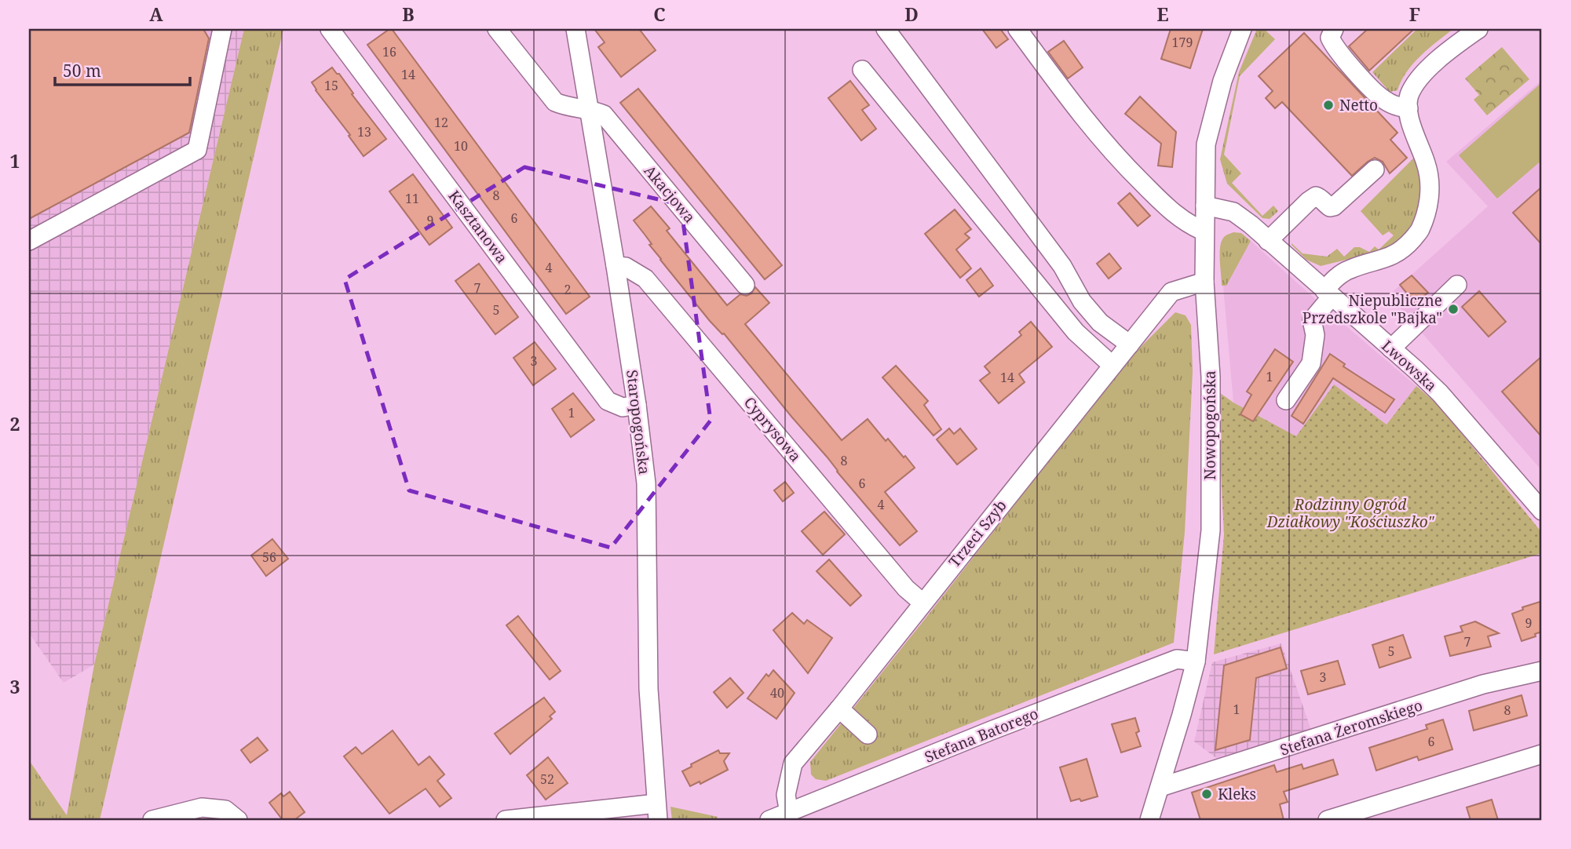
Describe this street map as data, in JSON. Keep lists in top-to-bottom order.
{
  "streets": {
    "street": [
      "Akacjowa",
      "Kasztanowa",
      "Lwowska",
      "Staropogońska",
      "Nowopogońska",
      "Cyprysowa",
      "Trzeci Szyb",
      "Stefana Żeromskiego",
      "Stefana Batorego"
    ]
  },
  "crossings": [
    ["Akacjowa", "Staropogońska"],
    ["Kasztanowa", "Staropogońska"],
    ["Lwowska", "Nowopogońska"],
    ["Staropogońska", "Cyprysowa"],
    ["Nowopogońska", "Trzeci Szyb"],
    ["Nowopogońska", "Stefana Żeromskiego"],
    ["Nowopogońska", "Stefana Batorego"],
    ["Cyprysowa", "Trzeci Szyb"],
    ["Trzeci Szyb", "Stefana Batorego"]
  ],
  "parks": ["Rodzinny Ogród Działkowy \"Kościuszko\""],
  "places": ["Netto", "Niepubliczne Przedszkole \"Bajka\"", "Kleks"],
  "house_numbers": [
    "179",
    "16",
    "14",
    "15",
    "12",
    "13",
    "10",
    "8",
    "11",
    "6",
    "9",
    "4",
    "7",
    "2",
    "5",
    "3",
    "1",
    "14",
    "1",
    "8",
    "6",
    "4",
    "56",
    "9",
    "7",
    "5",
    "3",
    "40",
    "1",
    "8",
    "6",
    "52"
  ],
  "scale_bar": "50 m",
  "grid": {
    "columns": [
      "A",
      "B",
      "C",
      "D",
      "E",
      "F"
    ],
    "rows": ["1", "2", "3"]
  }
}
